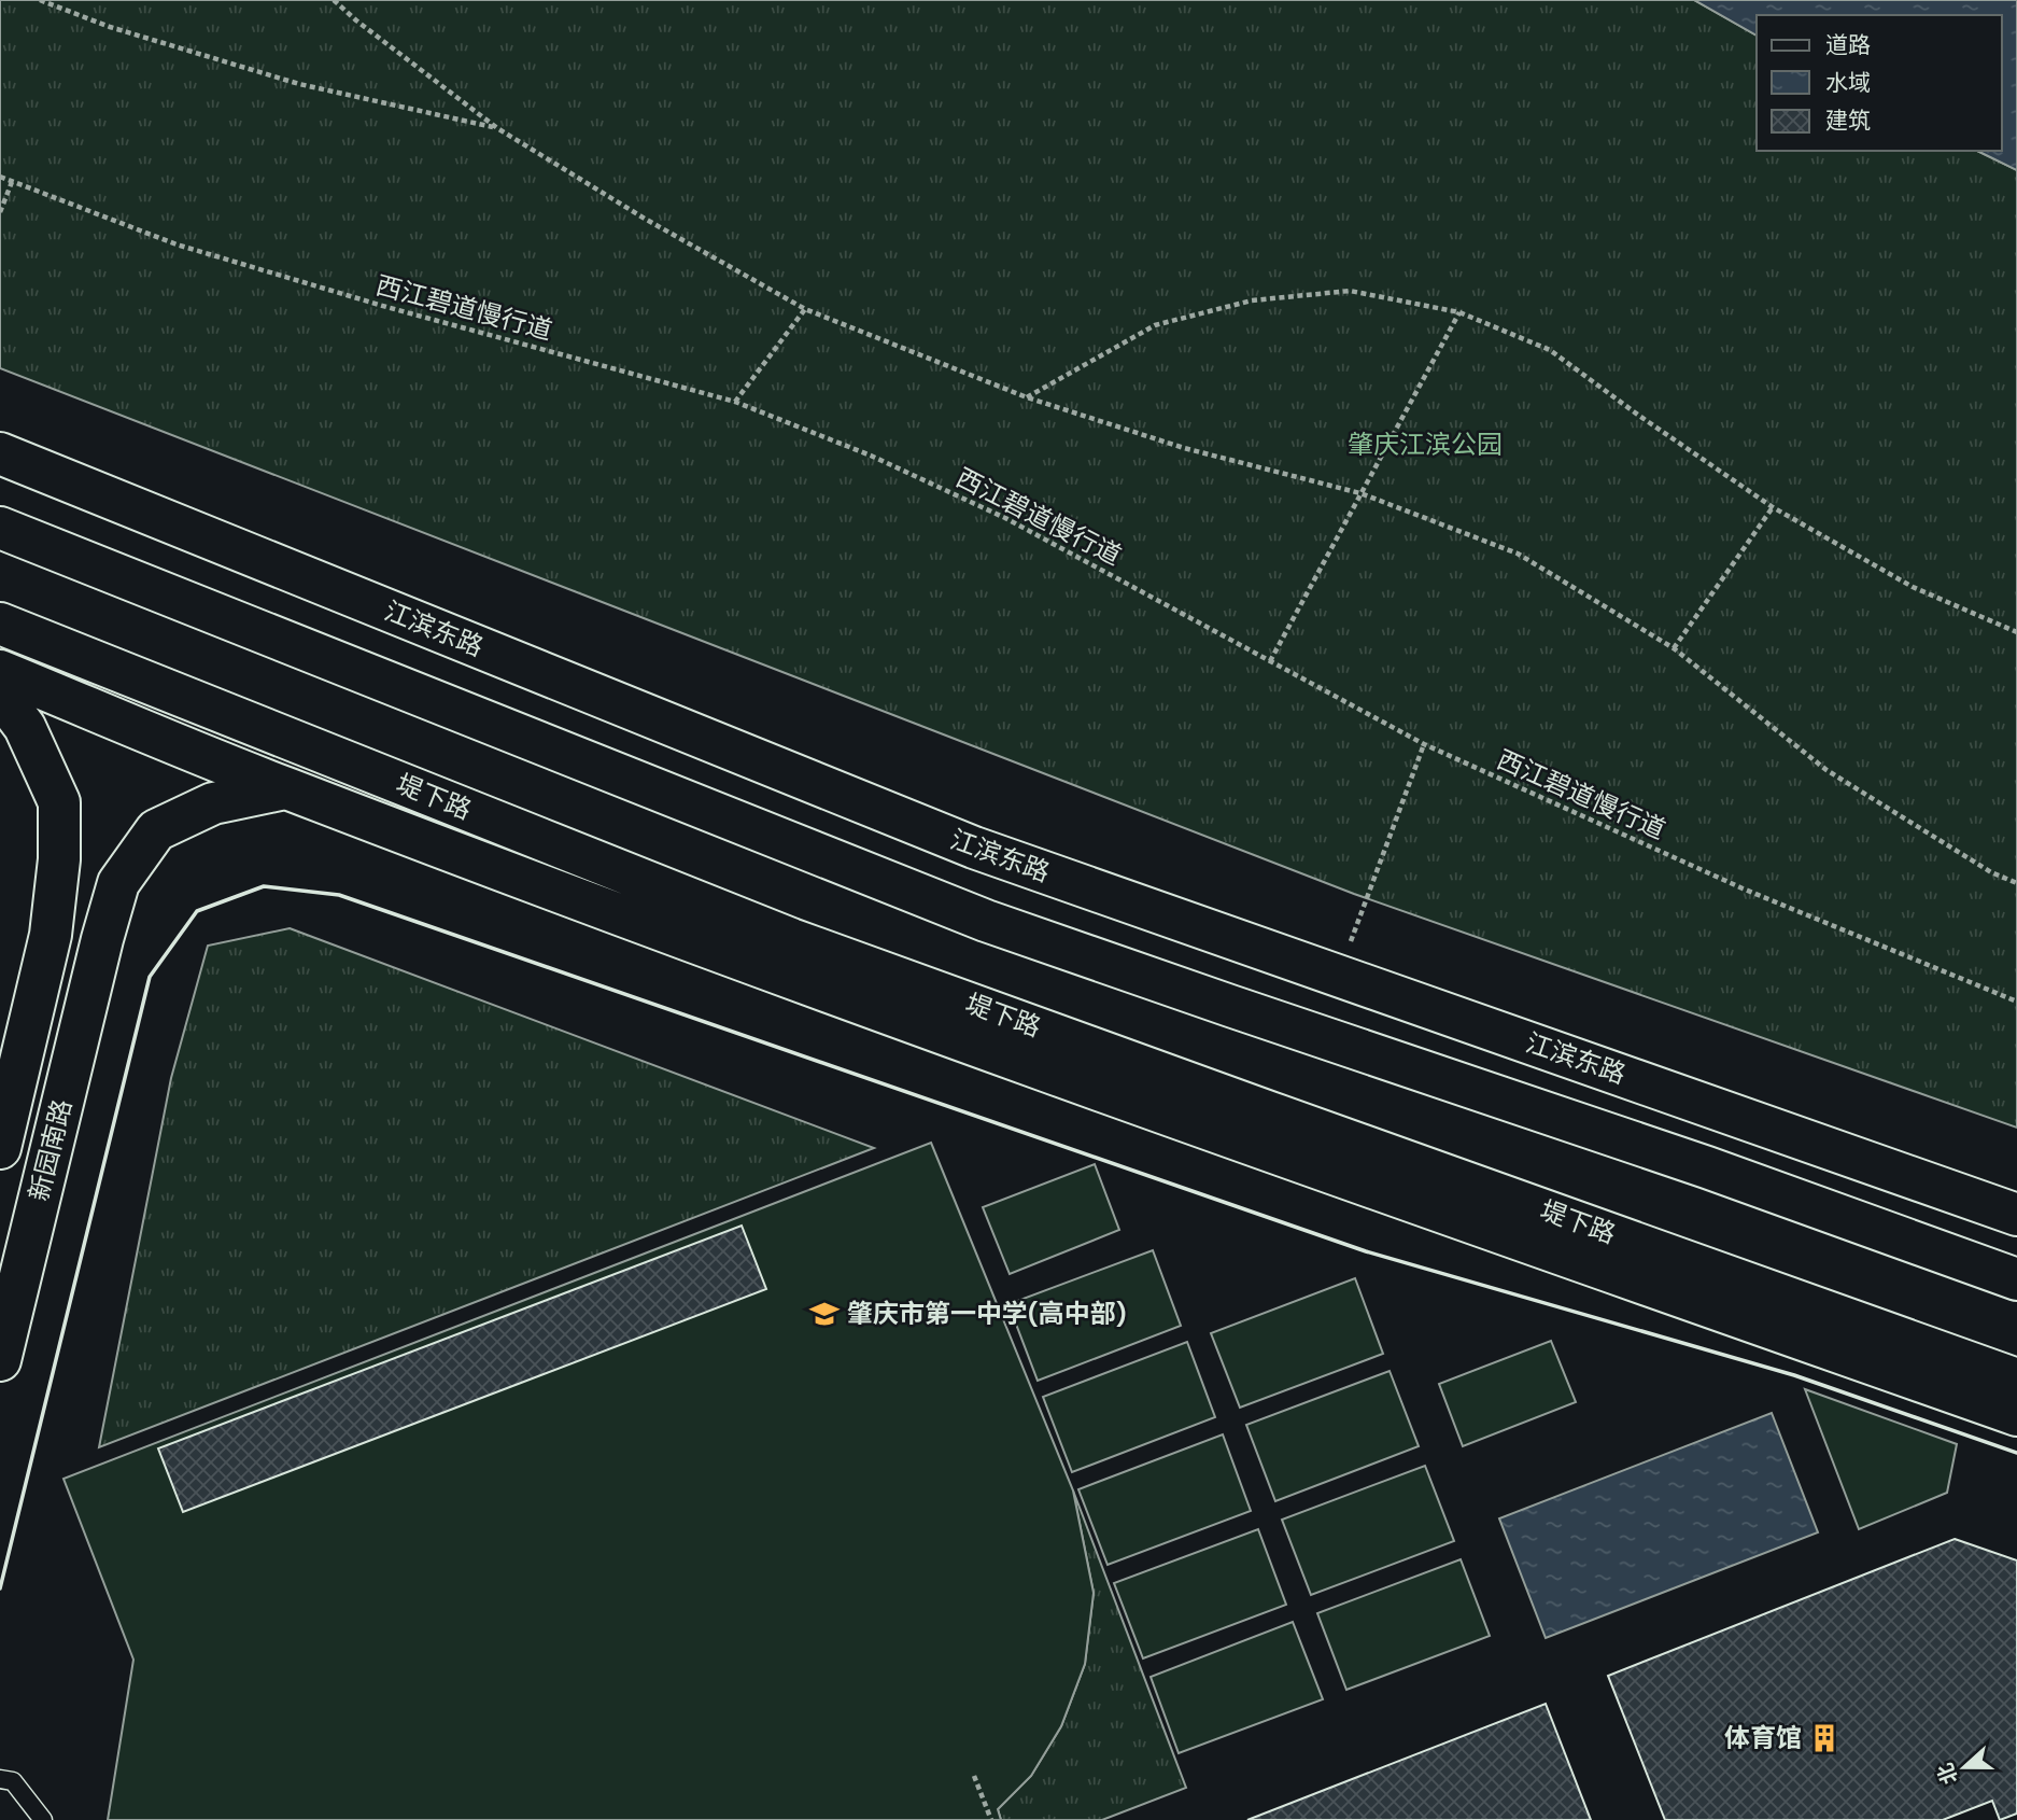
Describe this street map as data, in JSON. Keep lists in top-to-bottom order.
{
  "streets": {
    "street": ["江滨东路", "堤下路", "新园南路"],
    "path": ["西江碧道慢行道"]
  },
  "crossings": [
    ["堤下路", "新园南路"]
  ],
  "parks": ["肇庆江滨公园"],
  "places": {
    "school or university": ["肇庆市第一中学(高中部)"],
    "building": ["体育馆"]
  },
  "legend": ["道路", "水域", "建筑"],
  "north": "left"
}
